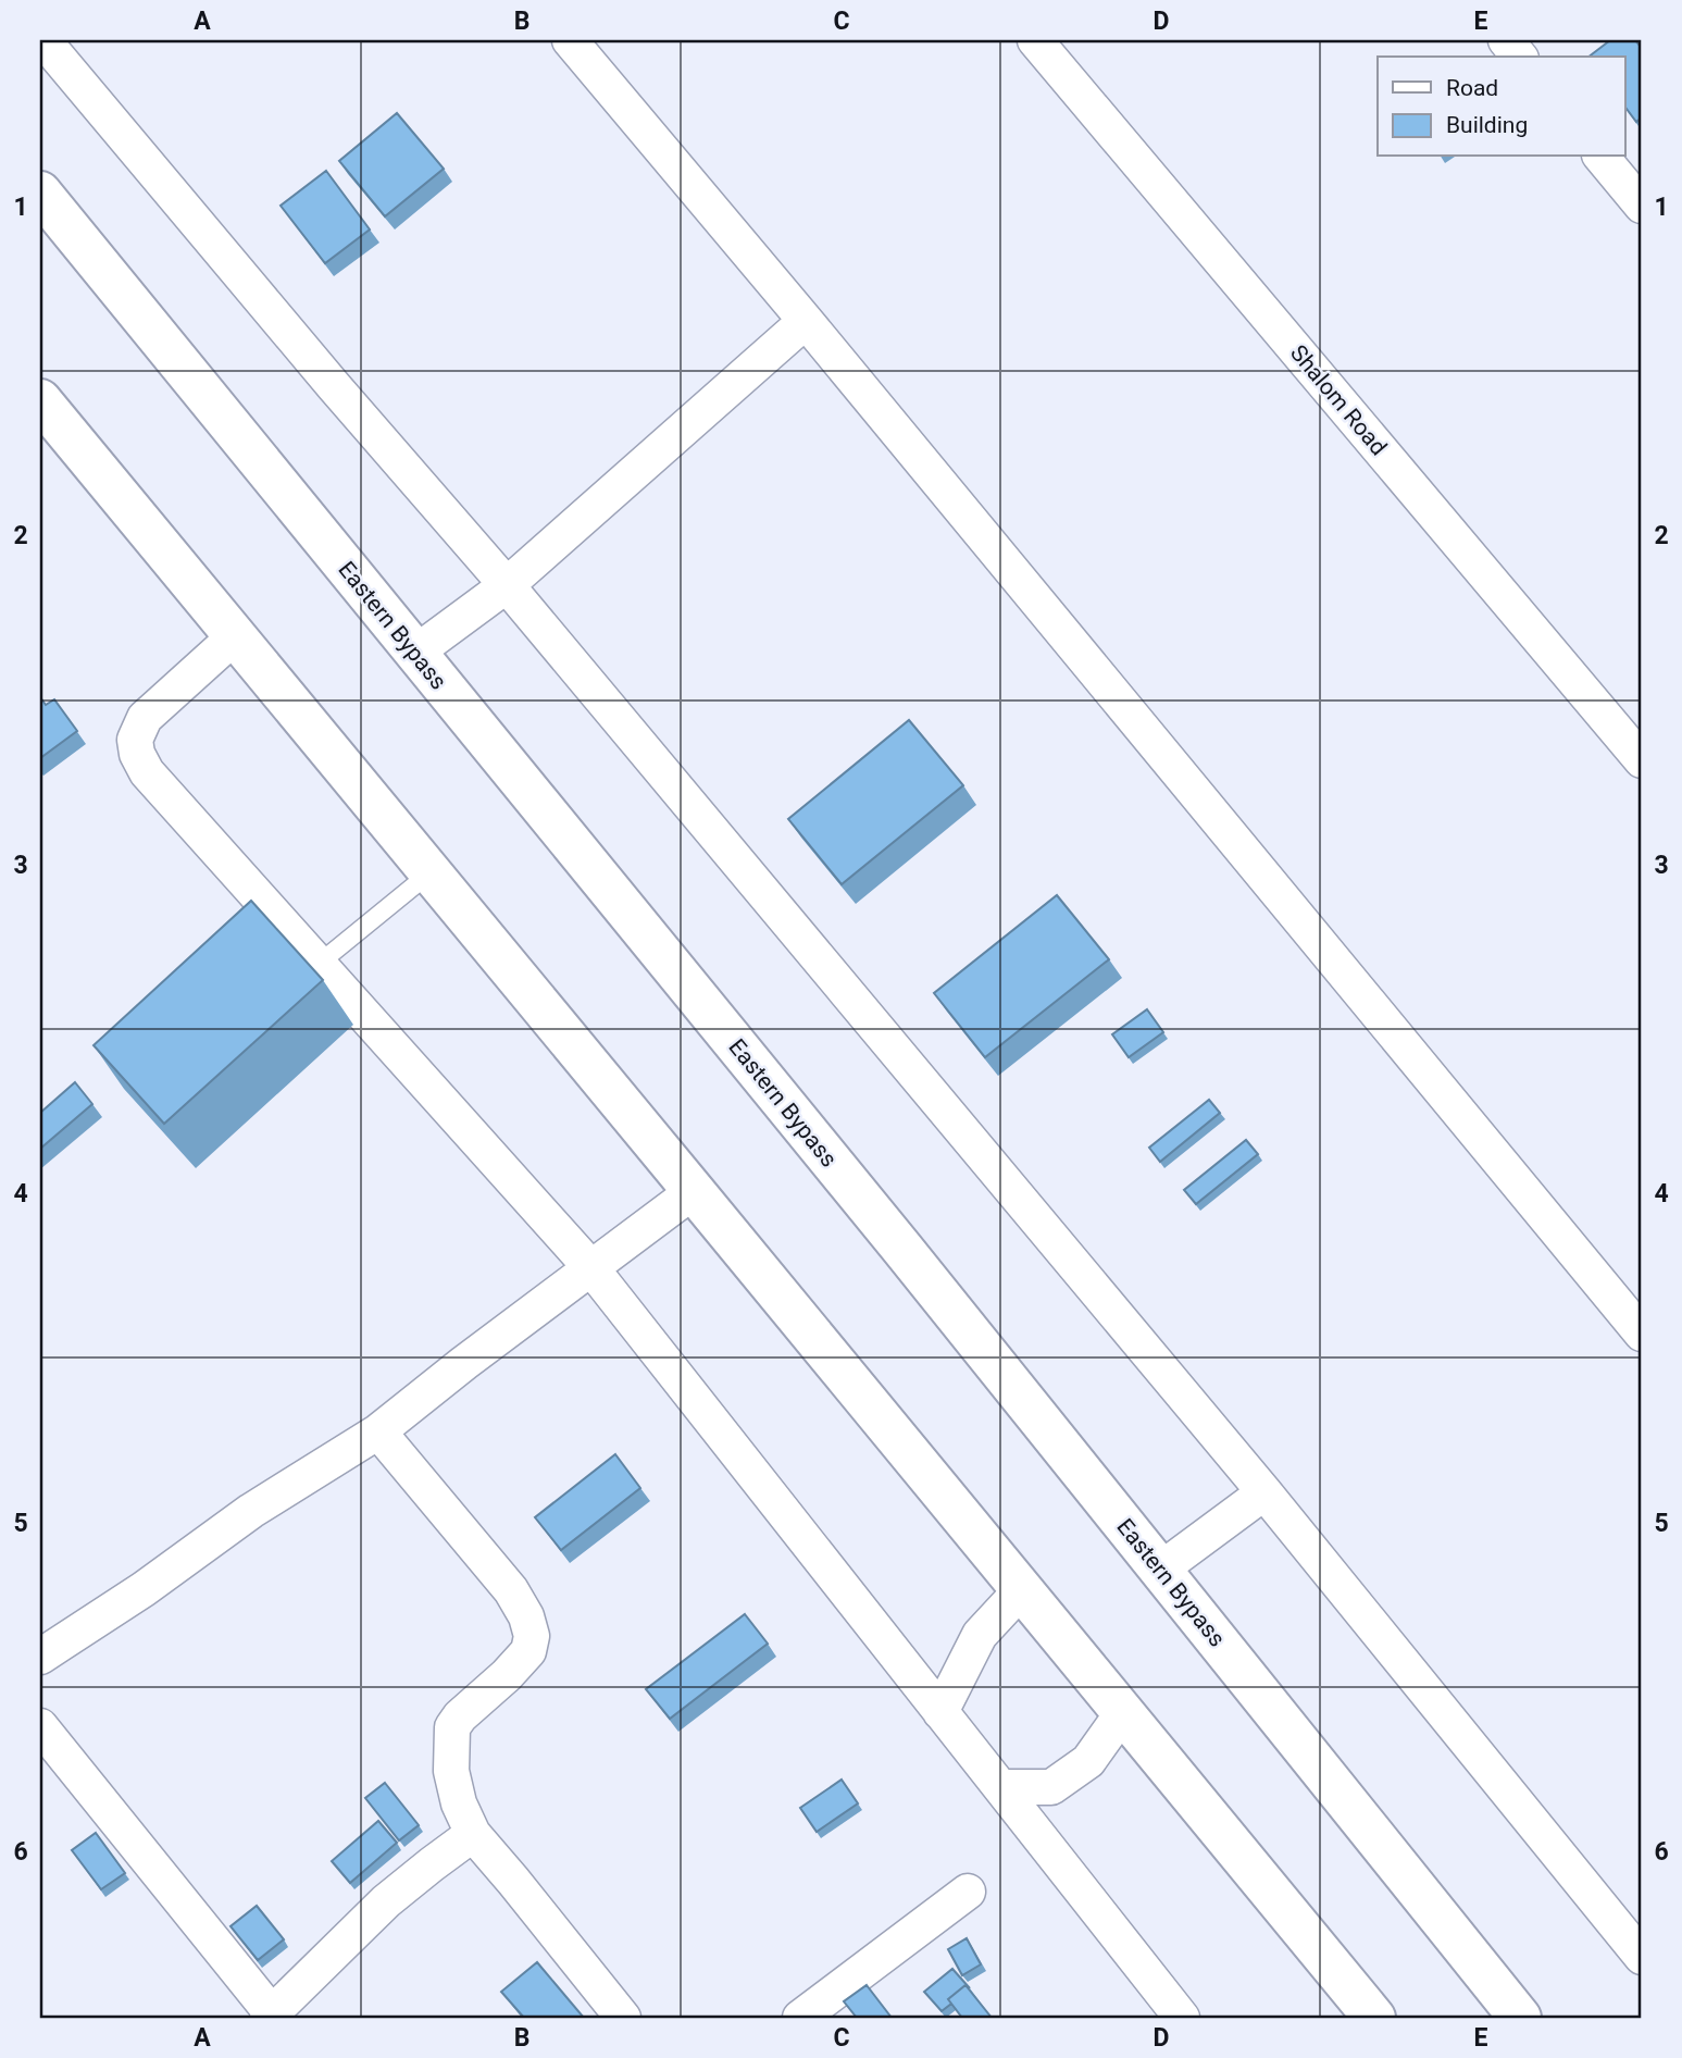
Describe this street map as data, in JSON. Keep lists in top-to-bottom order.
{
  "streets": {
    "main road": ["Eastern Bypass"],
    "street": ["Shalom Road"]
  },
  "legend": ["Road", "Building"],
  "grid": {
    "columns": [
      "A",
      "B",
      "C",
      "D",
      "E"
    ],
    "rows": [
      "1",
      "2",
      "3",
      "4",
      "5",
      "6"
    ]
  }
}
